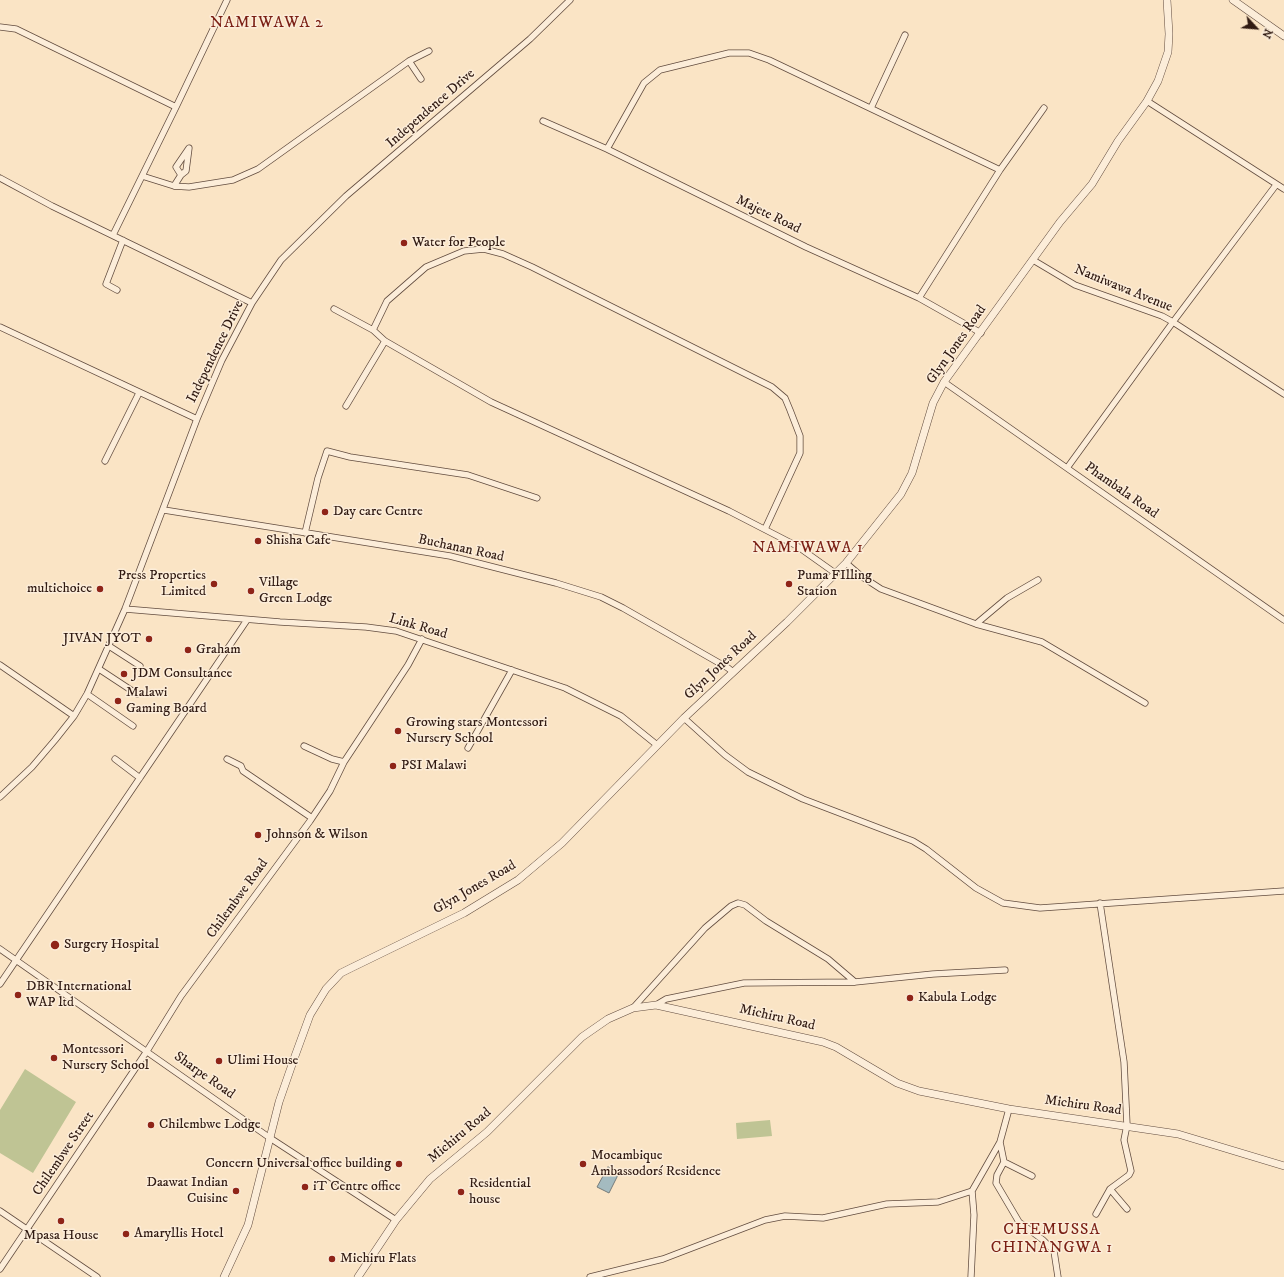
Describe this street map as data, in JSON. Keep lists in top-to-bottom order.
{
  "streets": {
    "street": [
      "Independence Drive",
      "Majete Road",
      "Namiwawa Avenue",
      "Glyn Jones Road",
      "Phambala Road",
      "Buchanan Road",
      "Link Road",
      "Chilembwe Road",
      "Michiru Road",
      "Sharpe Road",
      "Chilembwe Street"
    ]
  },
  "crossings": [
    ["Independence Drive", "Buchanan Road"],
    ["Independence Drive", "Link Road"],
    ["Majete Road", "Glyn Jones Road"],
    ["Namiwawa Avenue", "Glyn Jones Road"],
    ["Glyn Jones Road", "Phambala Road"],
    ["Glyn Jones Road", "Buchanan Road"],
    ["Glyn Jones Road", "Link Road"],
    ["Glyn Jones Road", "Sharpe Road"],
    ["Link Road", "Chilembwe Road"],
    ["Chilembwe Road", "Sharpe Road"],
    ["Chilembwe Road", "Chilembwe Street"],
    ["Michiru Road", "Sharpe Road"],
    ["Sharpe Road", "Chilembwe Street"]
  ],
  "districts": ["NAMIWAWA 2", "NAMIWAWA 1", "CHEMUSSA CHINANGWA 1"],
  "places": [
    "Water for People",
    "Day care Centre",
    "Shisha Cafe",
    "Press Properties Limited",
    "Puma FIlling Station",
    "multichoice",
    "Village Green Lodge",
    "JIVAN JYOT",
    "Graham",
    "JDM Consultance",
    "Malawi Gaming Board",
    "Growing stars Montessori Nursery School",
    "PSI Malawi",
    "Johnson & Wilson",
    "Surgery Hospital",
    "DBR International WAP ltd",
    "Kabula Lodge",
    "Montessori Nursery School",
    "Ulimi House",
    "Chilembwe Lodge",
    "Concern Universal office building",
    "Mocambique Ambassodorś Residence",
    "iT Centre office",
    "Daawat Indian Cuisine",
    "Residential house",
    "Mpasa House",
    "Amaryllis Hotel",
    "Michiru Flats"
  ],
  "north": "bottom right"
}
